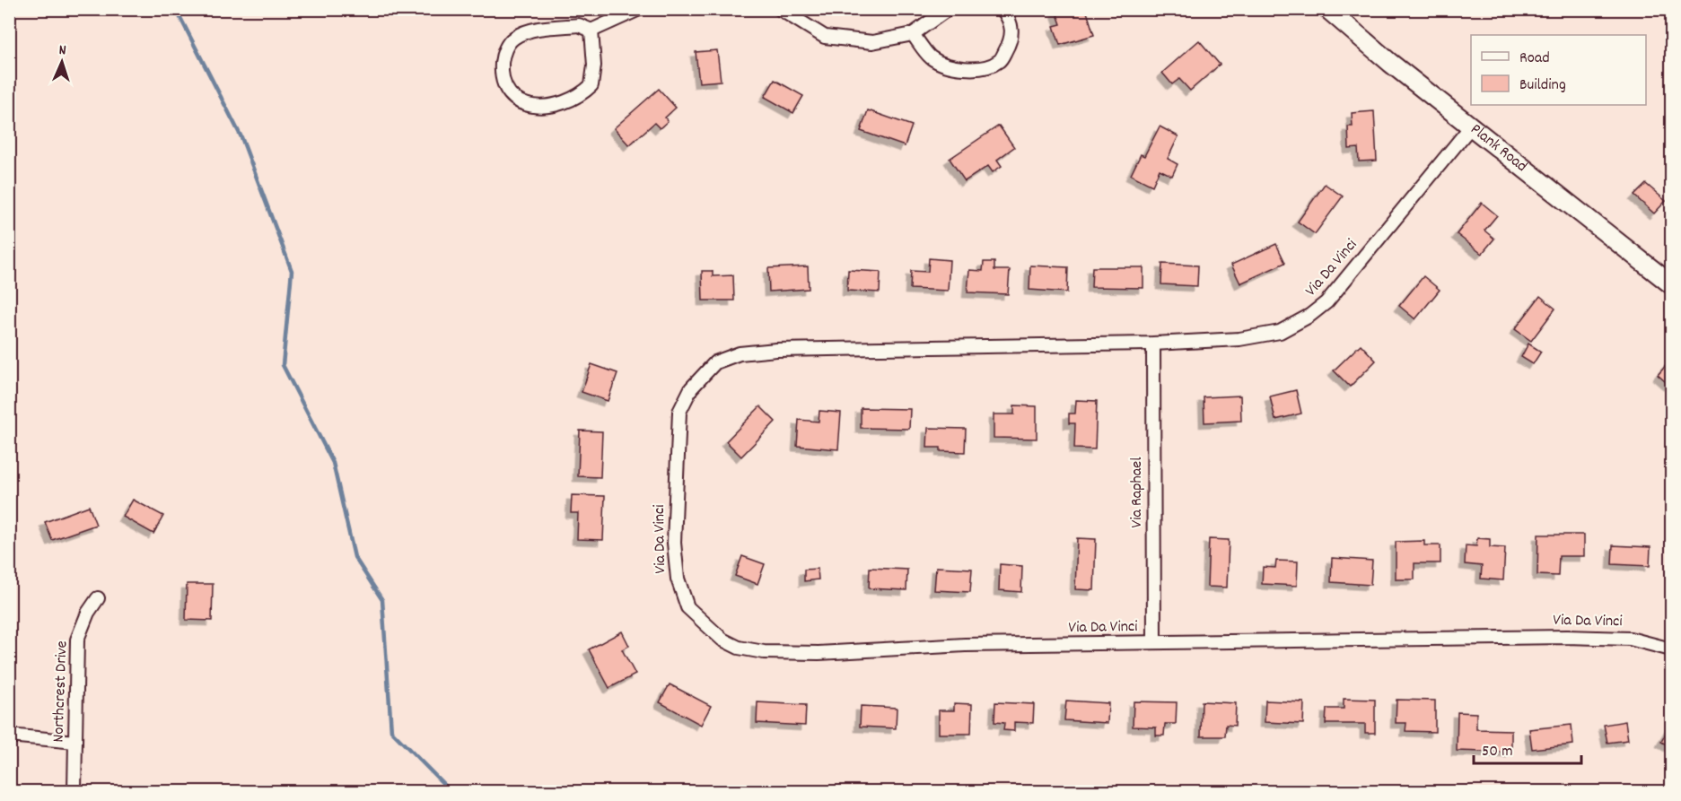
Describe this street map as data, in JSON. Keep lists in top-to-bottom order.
{
  "streets": {
    "street": [
      "Plank Road",
      "Via Da Vinci",
      "Via Raphael",
      "Northcrest Drive"
    ]
  },
  "crossings": [
    ["Plank Road", "Via Da Vinci"],
    ["Via Da Vinci", "Via Raphael"]
  ],
  "legend": ["Road", "Building"],
  "scale_bar": "50 m",
  "north": "top"
}
